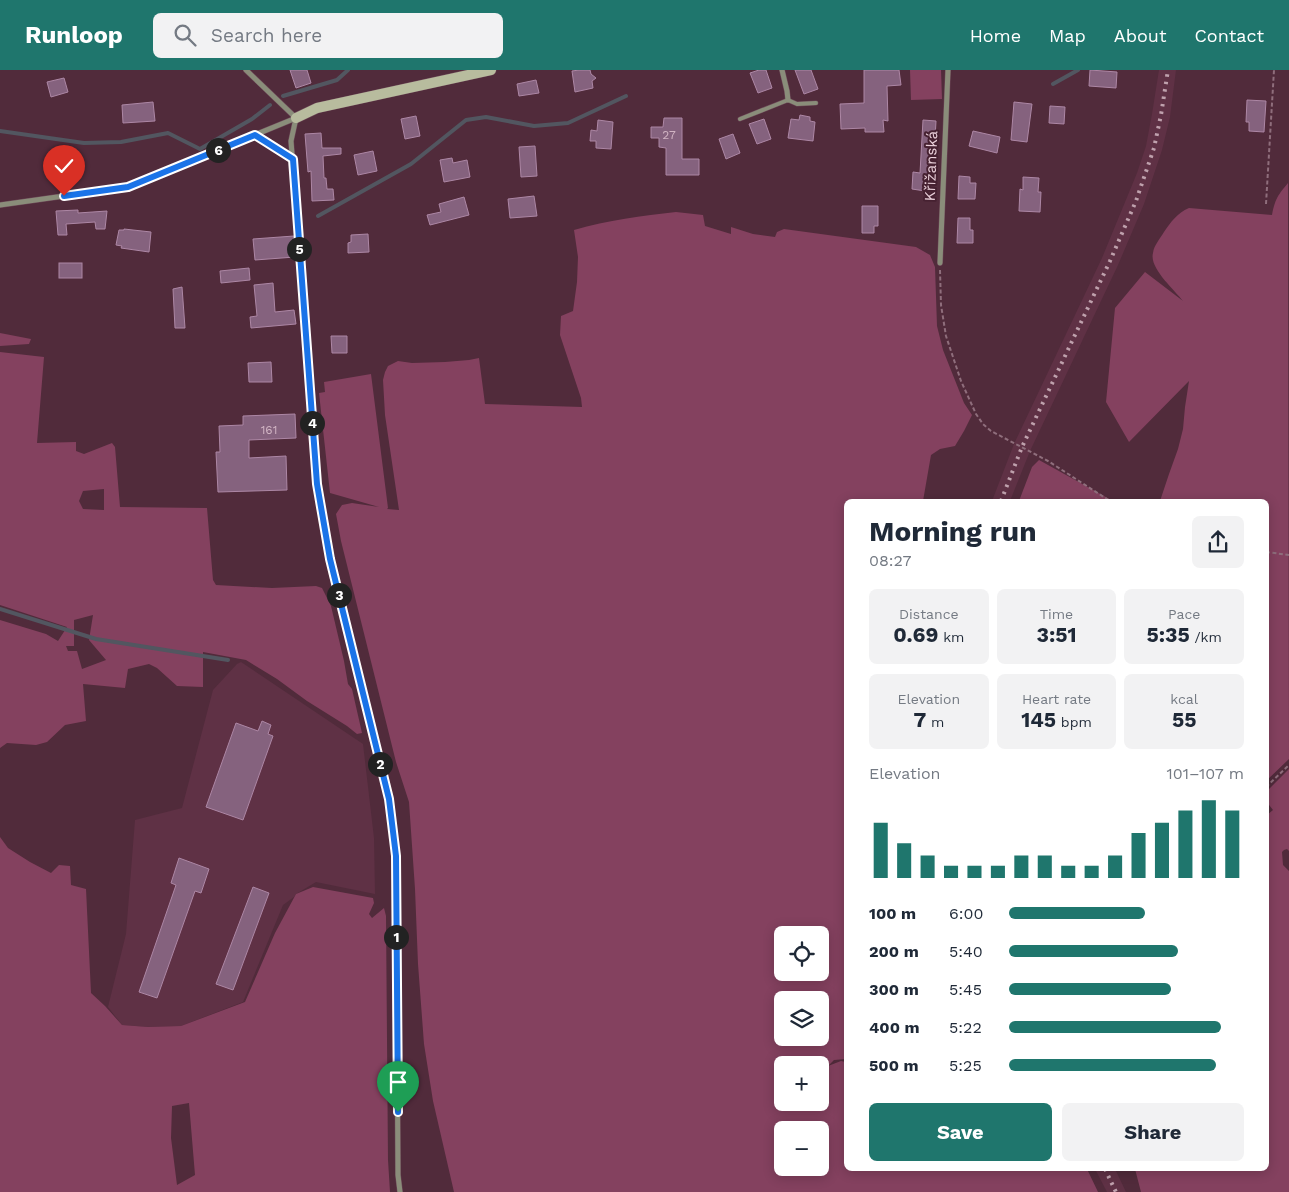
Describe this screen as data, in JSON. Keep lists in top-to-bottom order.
{
  "streets": {
    "street": ["Křižanská"]
  },
  "house_numbers": ["27", "161"],
  "page": {
    "header": "Runloop",
    "search": "Search here",
    "nav": [
      "Home",
      "Map",
      "About",
      "Contact"
    ],
    "pins": [
      "6",
      "5",
      "4",
      "3",
      "2",
      "1"
    ],
    "heading": ["Morning run", "08:27"],
    "stats": [
      ["Distance", "0.69 km"],
      ["Time", "3:51"],
      ["Pace", "5:35 /km"],
      ["Elevation", "7 m"],
      ["Heart rate", "145 bpm"],
      ["kcal", "55"]
    ],
    "chart": ["Elevation", "101–107 m"],
    "list": [
      {
        "name": "100 m",
        "note": "6:00"
      },
      {
        "name": "200 m",
        "note": "5:40"
      },
      {
        "name": "300 m",
        "note": "5:45"
      },
      {
        "name": "400 m",
        "note": "5:22"
      },
      {
        "name": "500 m",
        "note": "5:25"
      }
    ],
    "map_buttons": ["+", "−"],
    "buttons": ["Save", "Share"]
  }
}
